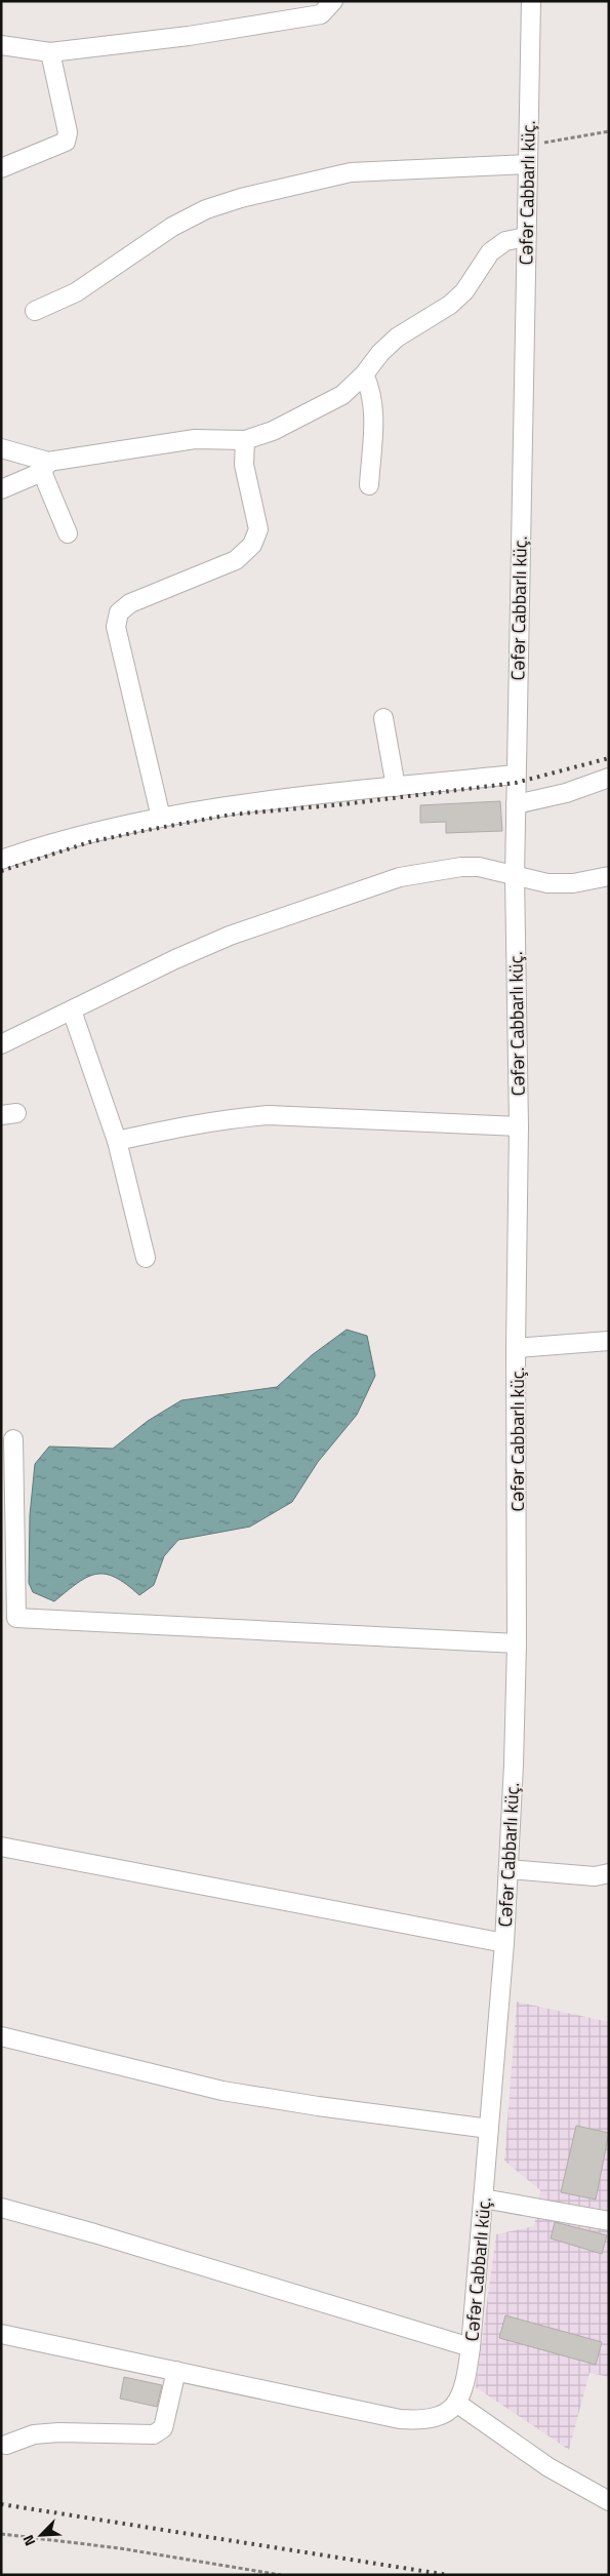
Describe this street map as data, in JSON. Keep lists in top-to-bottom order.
{
  "streets": {
    "street": ["Cəfər Cabbarlı küç."]
  },
  "north": "bottom left"
}
